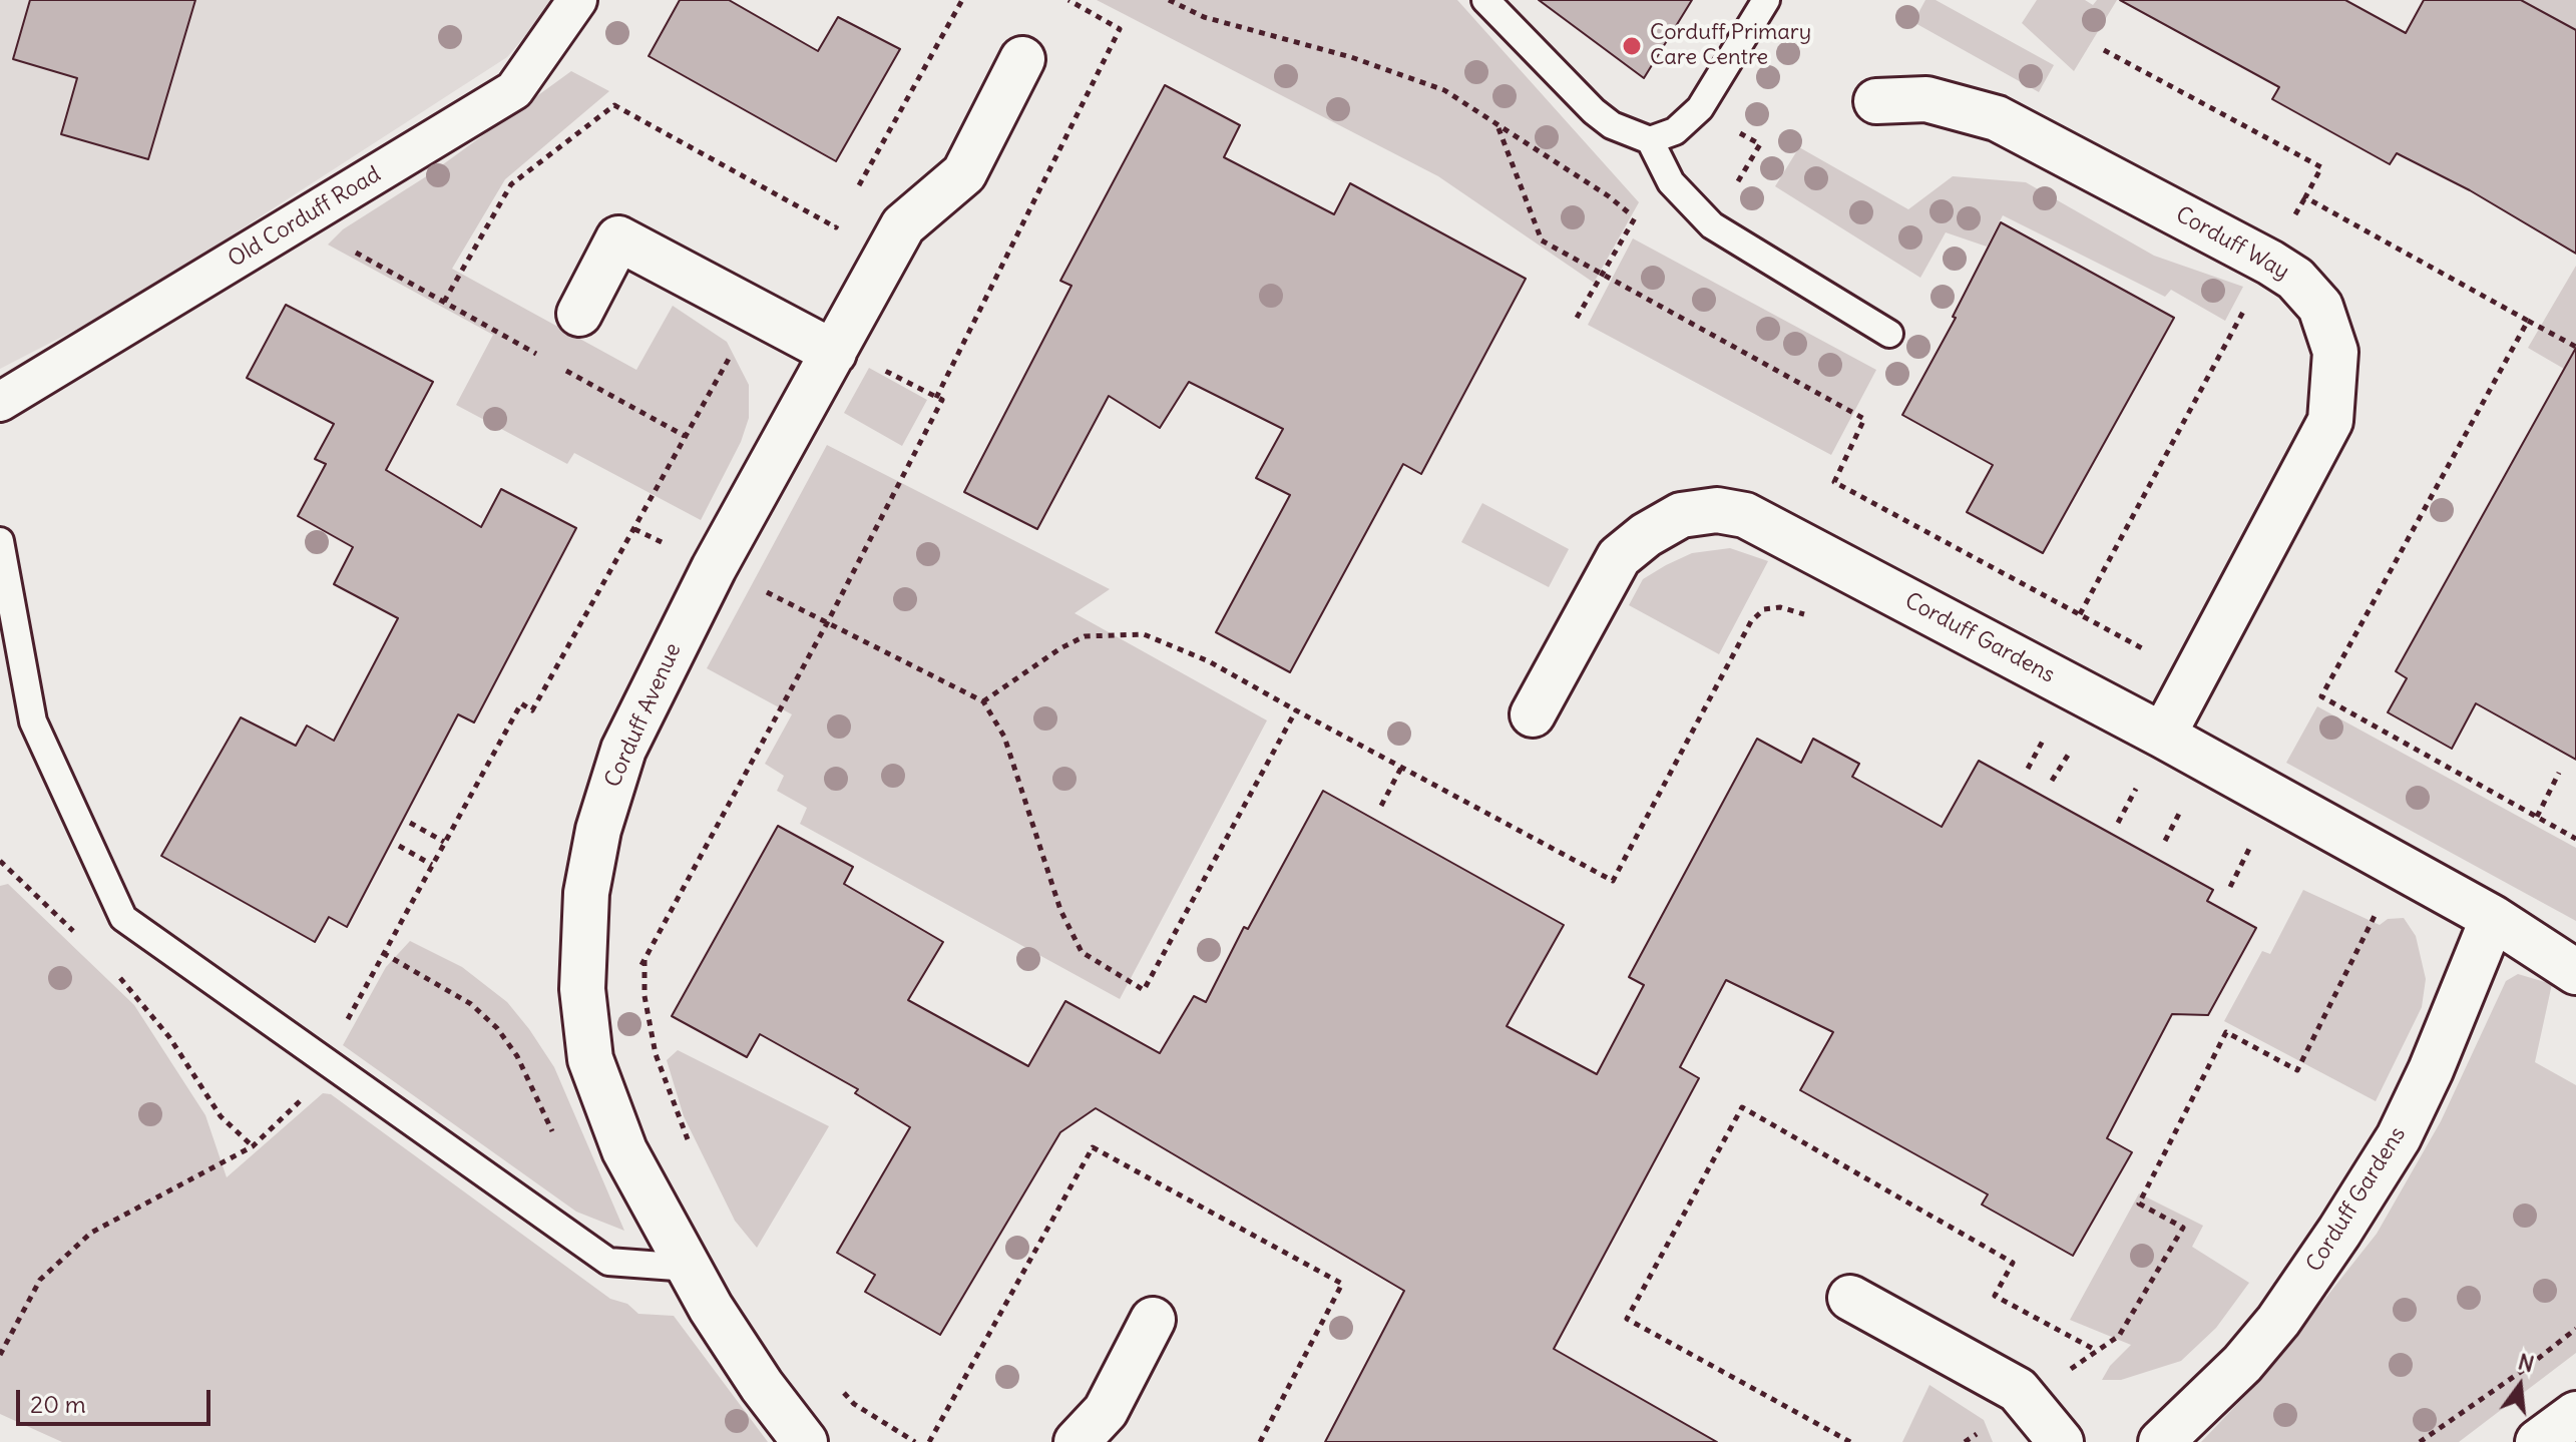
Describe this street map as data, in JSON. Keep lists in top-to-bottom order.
{
  "streets": {
    "street": [
      "Old Corduff Road",
      "Corduff Way",
      "Corduff Gardens",
      "Corduff Avenue"
    ]
  },
  "crossings": [
    ["Corduff Way", "Corduff Gardens"]
  ],
  "places": ["Corduff Primary Care Centre"],
  "scale_bar": "20 m",
  "north": "top"
}
